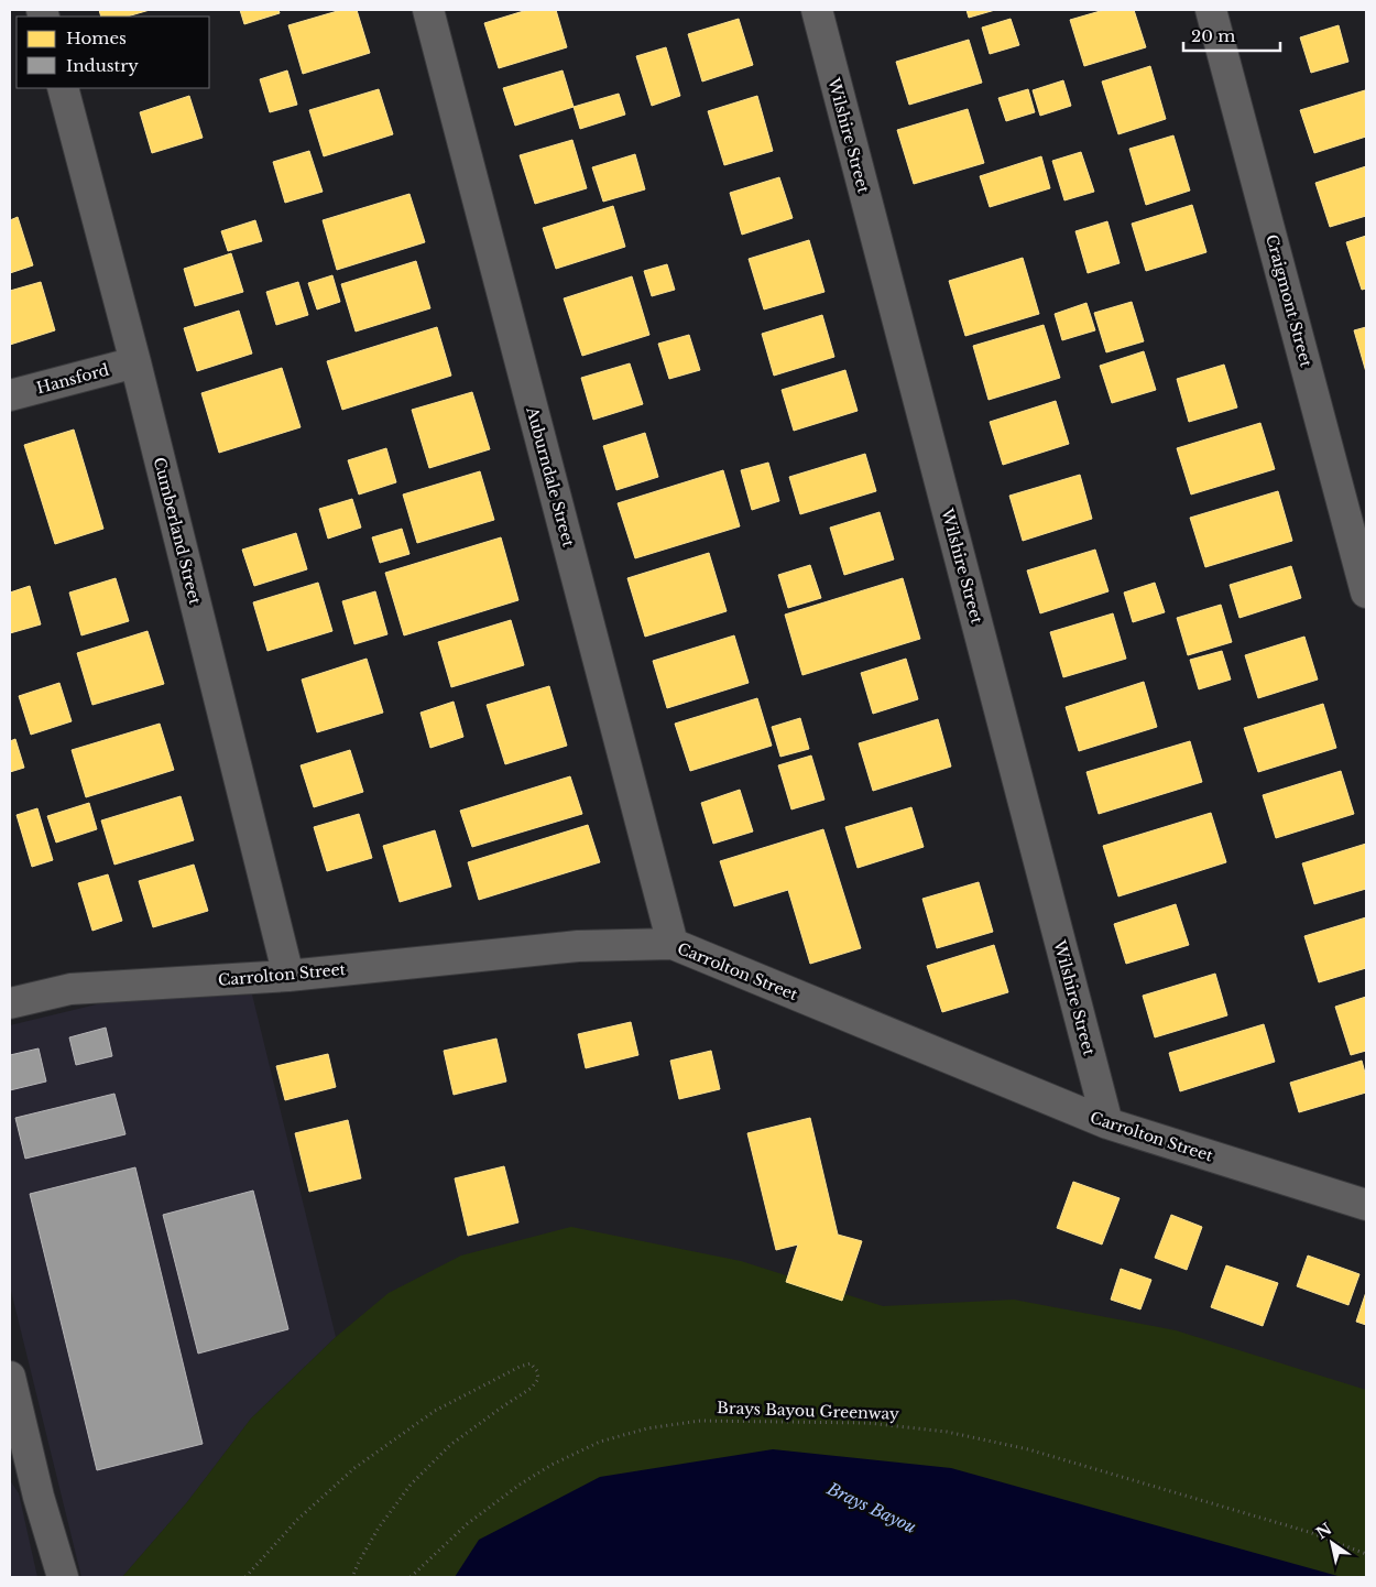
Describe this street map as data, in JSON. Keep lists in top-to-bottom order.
{
  "streets": {
    "street": [
      "Wilshire Street",
      "Craigmont Street",
      "Hansford",
      "Auburndale Street",
      "Cumberland Street",
      "Carrolton Street"
    ],
    "path": ["Brays Bayou Greenway"]
  },
  "crossings": [
    ["Wilshire Street", "Carrolton Street"],
    ["Hansford", "Cumberland Street"],
    ["Auburndale Street", "Carrolton Street"],
    ["Cumberland Street", "Carrolton Street"]
  ],
  "water": ["Brays Bayou"],
  "legend": ["Homes", "Industry"],
  "scale_bar": "20 m",
  "north": "top left"
}
